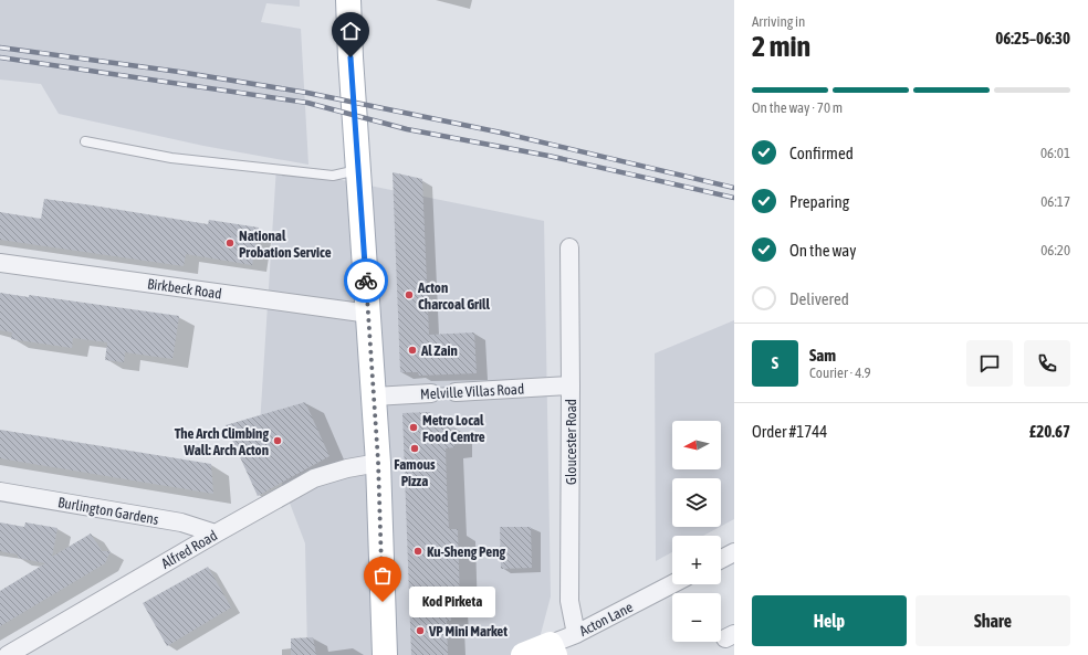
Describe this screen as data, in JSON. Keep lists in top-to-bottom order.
{
  "streets": {
    "main road": ["Acton Lane"],
    "street": [
      "Birkbeck Road",
      "Melville Villas Road",
      "Gloucester Road",
      "Burlington Gardens",
      "Alfred Road"
    ]
  },
  "crossings": [
    ["Melville Villas Road", "Gloucester Road"],
    ["Gloucester Road", "Acton Lane"],
    ["Burlington Gardens", "Alfred Road"]
  ],
  "places": [
    "National Probation Service",
    "Acton Charcoal Grill",
    "Al Zain",
    "Metro Local Food Centre",
    "The Arch Climbing Wall: Arch Acton",
    "Famous Pizza",
    "Ku-Sheng Peng",
    "Kod Pirketa",
    "VP Mini Market"
  ],
  "north": "left",
  "page": {
    "heading": ["2 min", "Arriving in", "06:25–06:30"],
    "panel": [
      "Sam",
      "Courier · 4.9",
      "Order #1744",
      "£20.67"
    ],
    "bar": "On the way · 70 m",
    "list": [
      ["Confirmed", "06:01"],
      ["Preparing", "06:17"],
      ["On the way", "06:20"],
      "Delivered"
    ],
    "round": "S",
    "map_buttons": ["+", "−"],
    "bubble": "Kod Pirketa",
    "buttons": ["Help", "Share"]
  }
}
